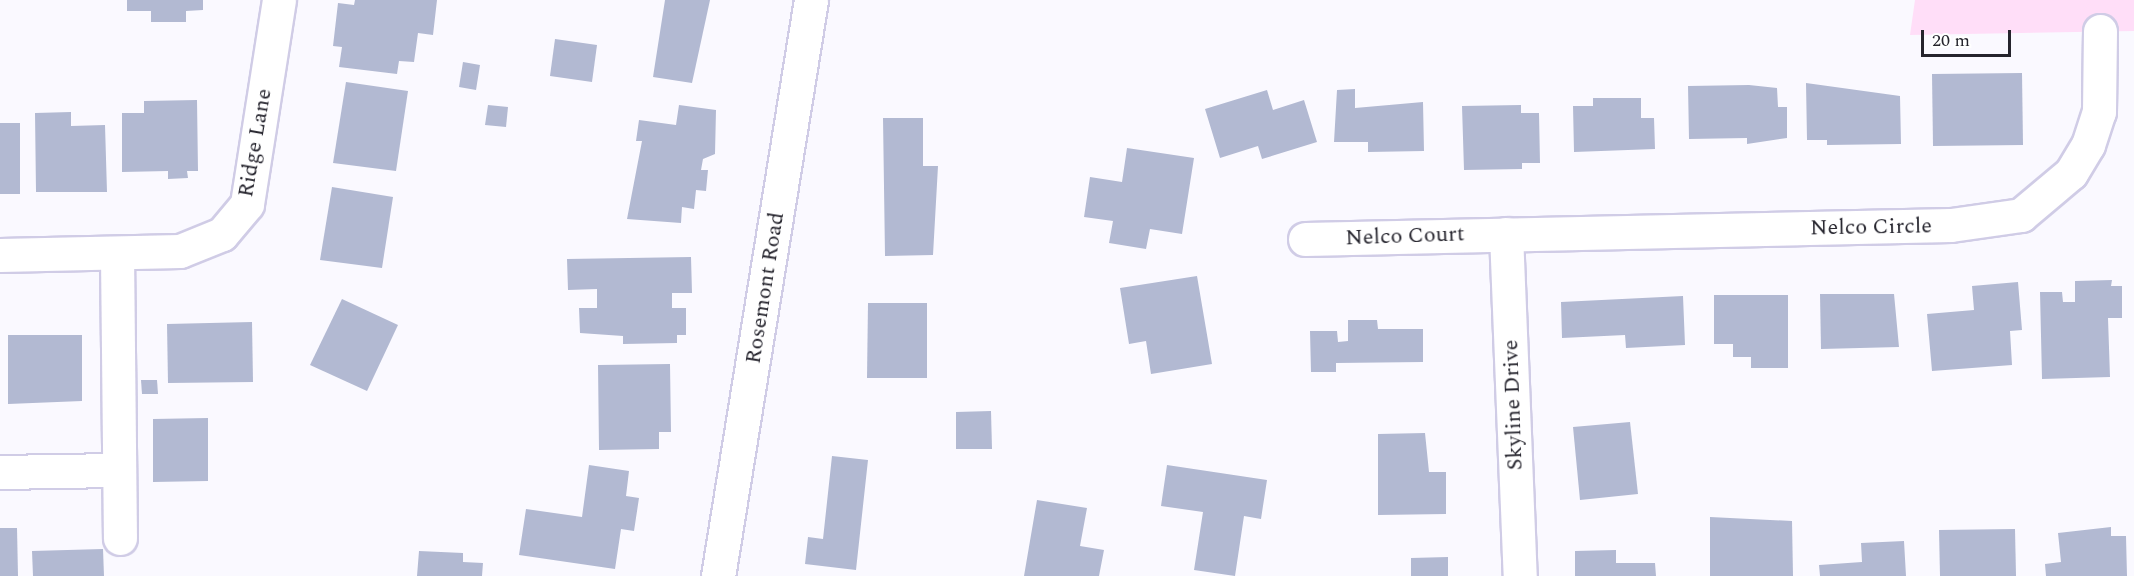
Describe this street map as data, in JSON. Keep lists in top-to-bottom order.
{
  "streets": {
    "street": [
      "Ridge Lane",
      "Nelco Circle",
      "Nelco Court",
      "Rosemont Road",
      "Skyline Drive"
    ]
  },
  "crossings": [
    ["Nelco Circle", "Nelco Court"],
    ["Nelco Circle", "Skyline Drive"],
    ["Nelco Court", "Skyline Drive"]
  ],
  "scale_bar": "20 m"
}
